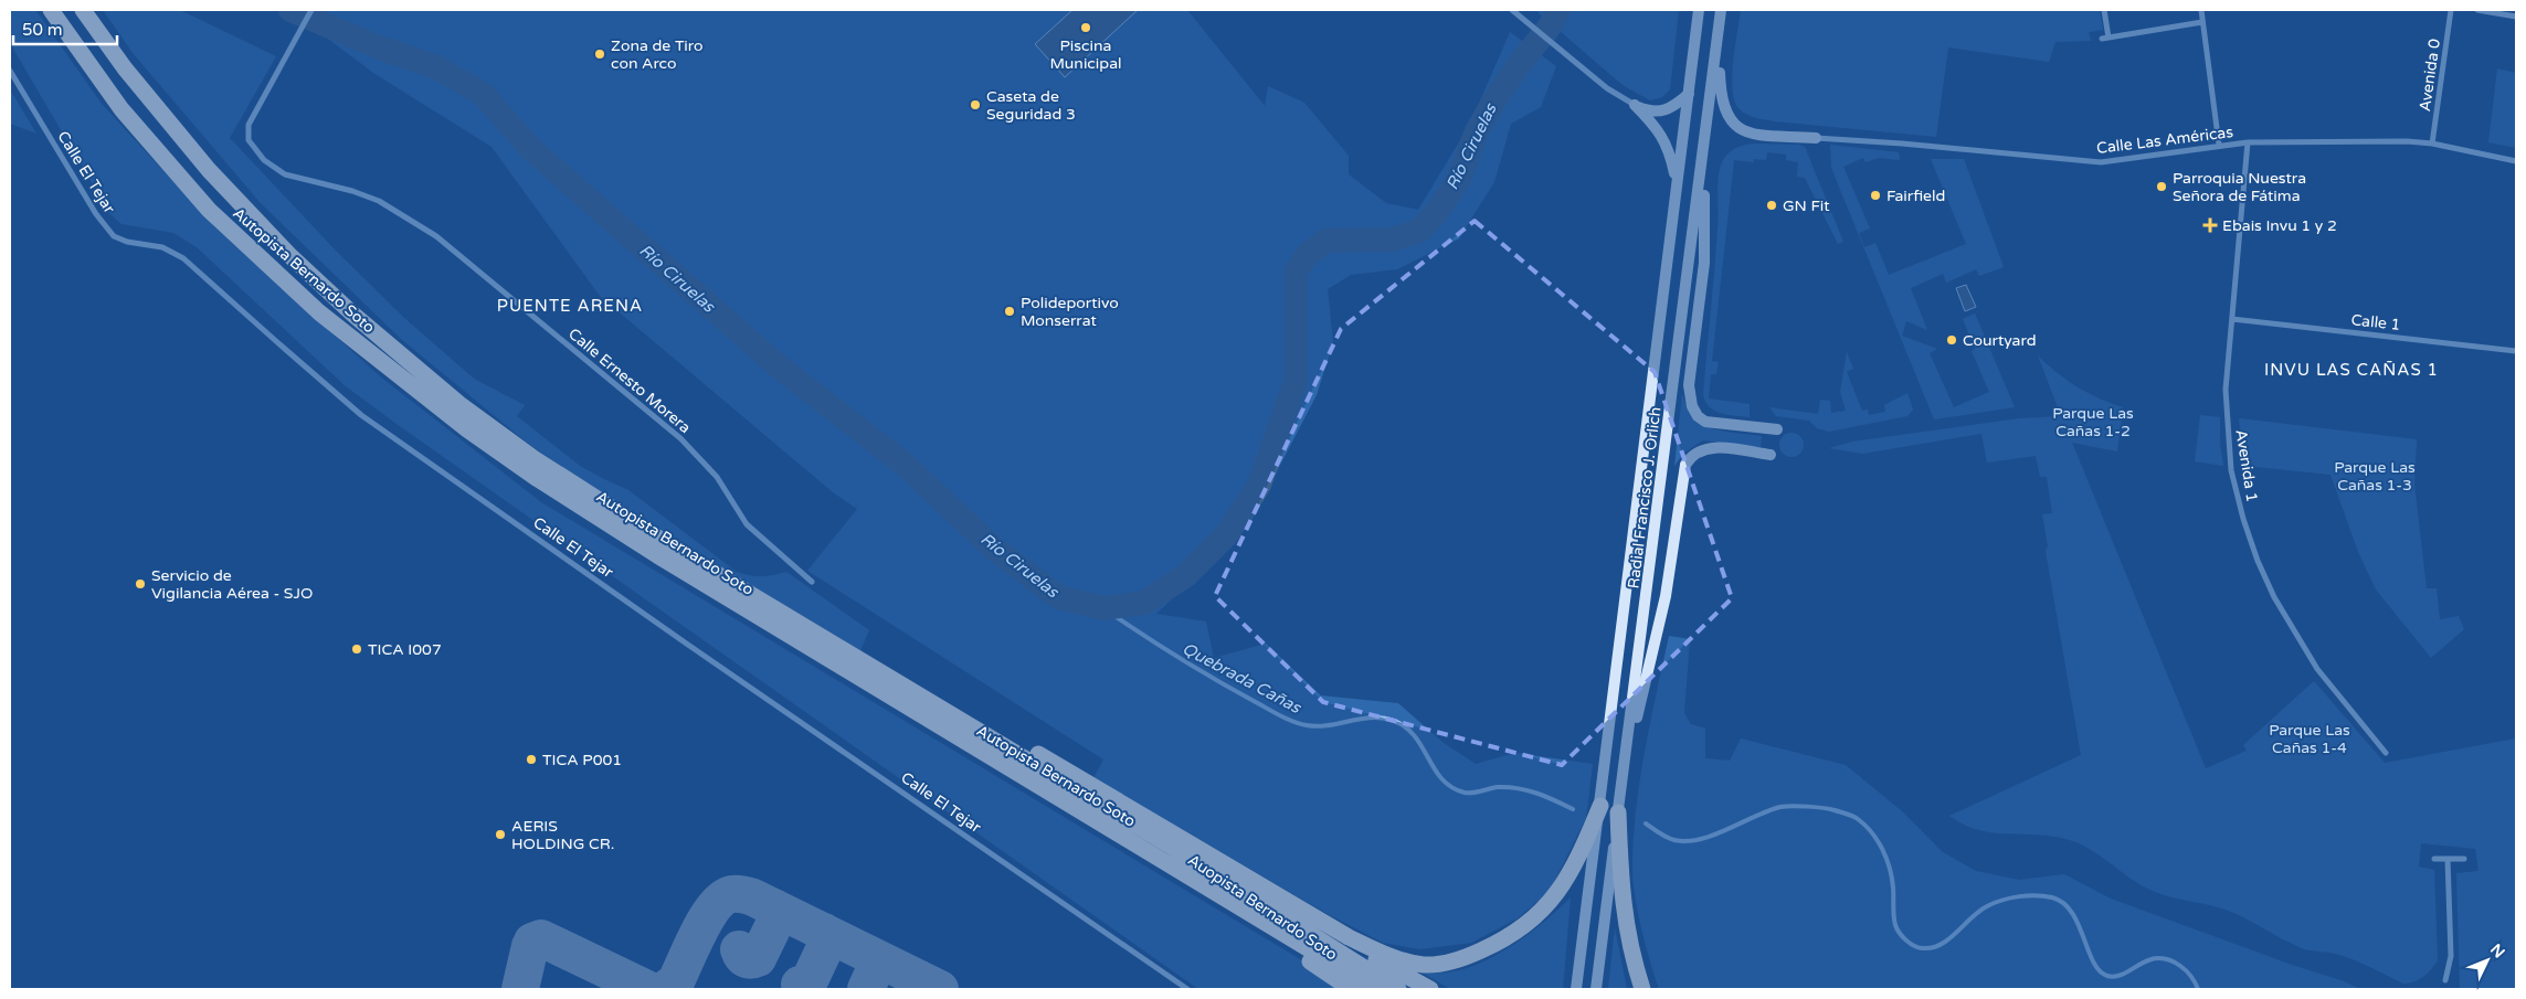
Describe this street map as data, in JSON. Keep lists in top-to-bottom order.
{
  "streets": {
    "highway": ["Autopista Bernardo Soto", "Auopista Bernardo Soto"],
    "main road": ["Radial Francisco J. Orlich"],
    "street": [
      "Avenida 0",
      "Calle Las Américas",
      "Calle El Tejar",
      "Calle 1",
      "Calle Ernesto Morera",
      "Avenida 1"
    ]
  },
  "crossings": [
    ["Avenida 0", "Calle Las Américas"],
    ["Calle Las Américas", "Avenida 1"],
    ["Autopista Bernardo Soto", "Auopista Bernardo Soto"],
    ["Calle 1", "Avenida 1"]
  ],
  "districts": ["PUENTE ARENA", "INVU LAS CAÑAS 1"],
  "water": ["Río Ciruelas", "Quebrada Cañas"],
  "parks": ["Parque Las Cañas 1-2", "Parque Las Cañas 1-3", "Parque Las Cañas 1-4"],
  "places": {
    "other": [
      "Piscina Municipal",
      "Zona de Tiro con Arco",
      "Caseta de Seguridad 3",
      "Parroquia Nuestra Señora de Fátima",
      "Fairfield",
      "GN Fit",
      "Polideportivo Monserrat",
      "Courtyard",
      "Servicio de Vigilancia Aérea - SJO",
      "TICA I007",
      "TICA P001",
      "AERIS HOLDING CR."
    ],
    "health": ["Ebais Invu 1 y 2"]
  },
  "scale_bar": "50 m",
  "north": "top right"
}
